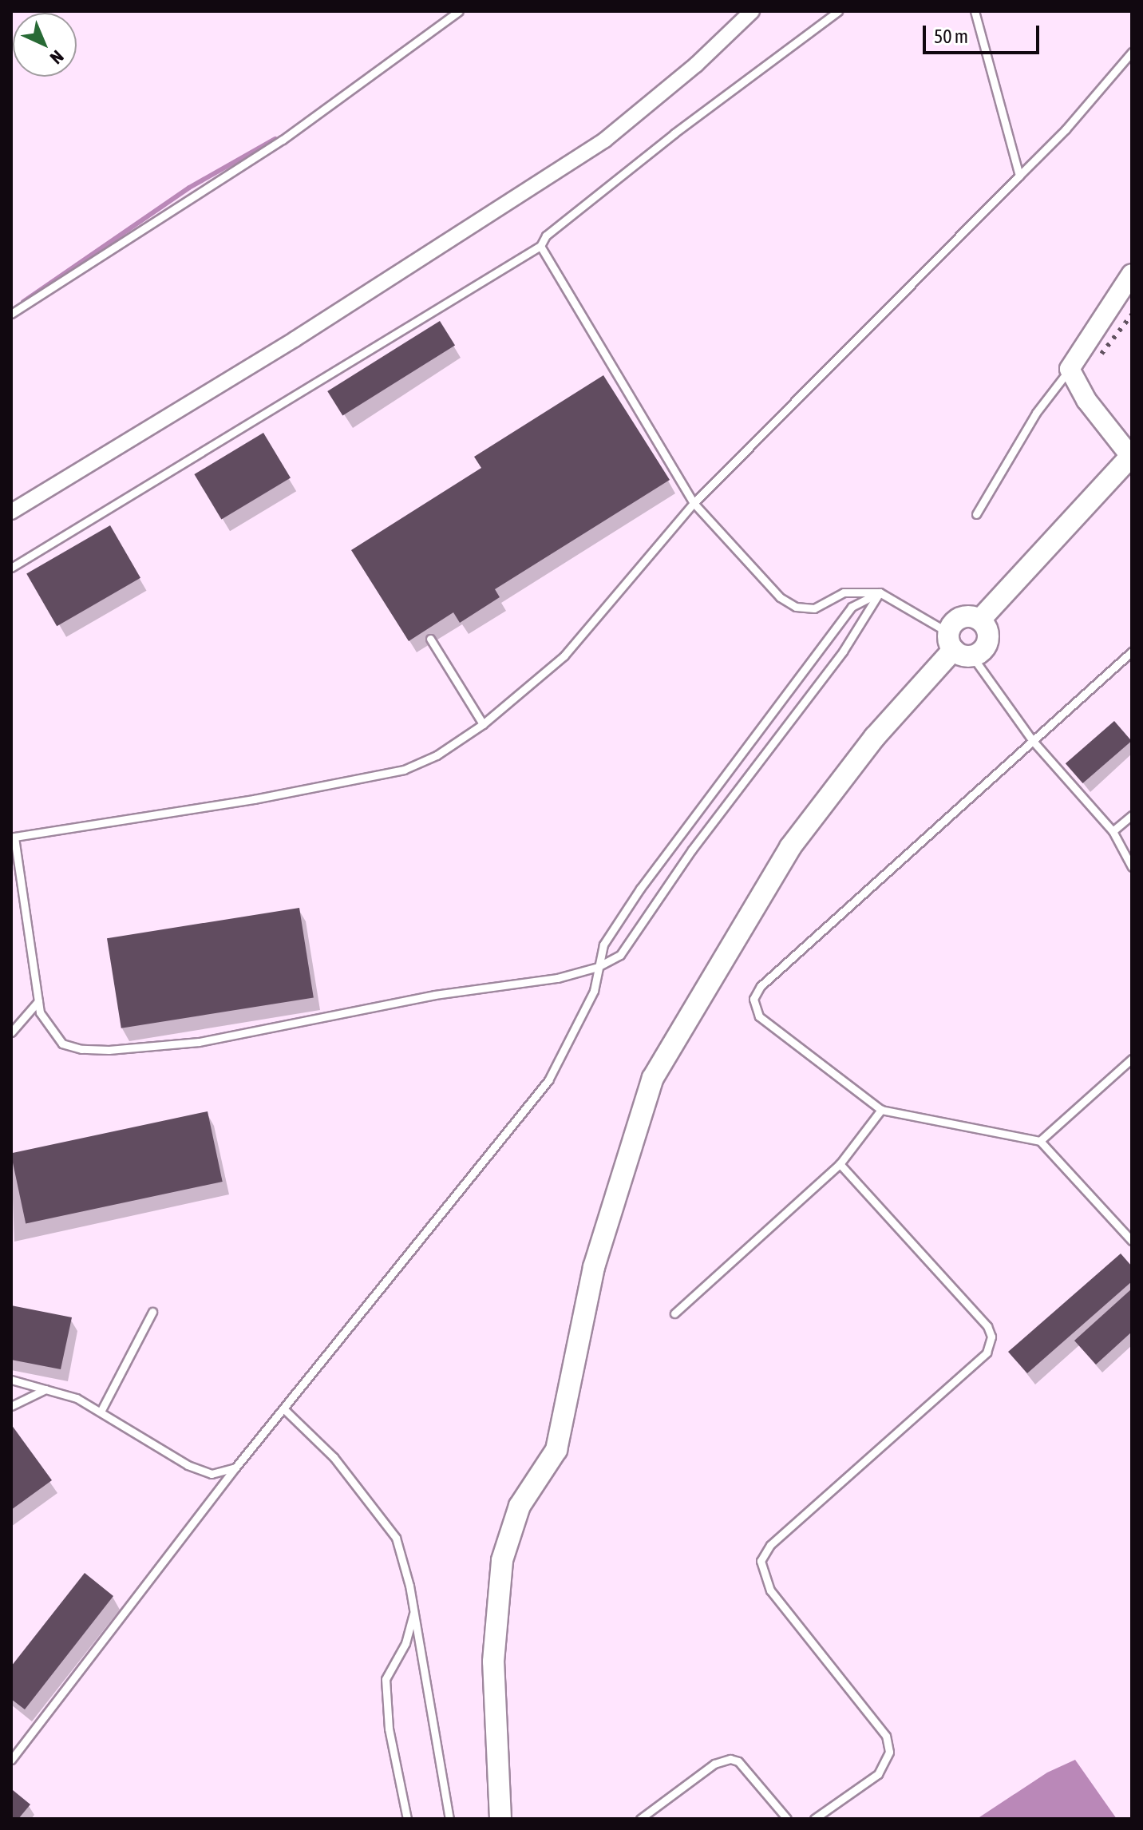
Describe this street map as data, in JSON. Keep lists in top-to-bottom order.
{
  "scale_bar": "50 m",
  "north": "bottom right"
}
